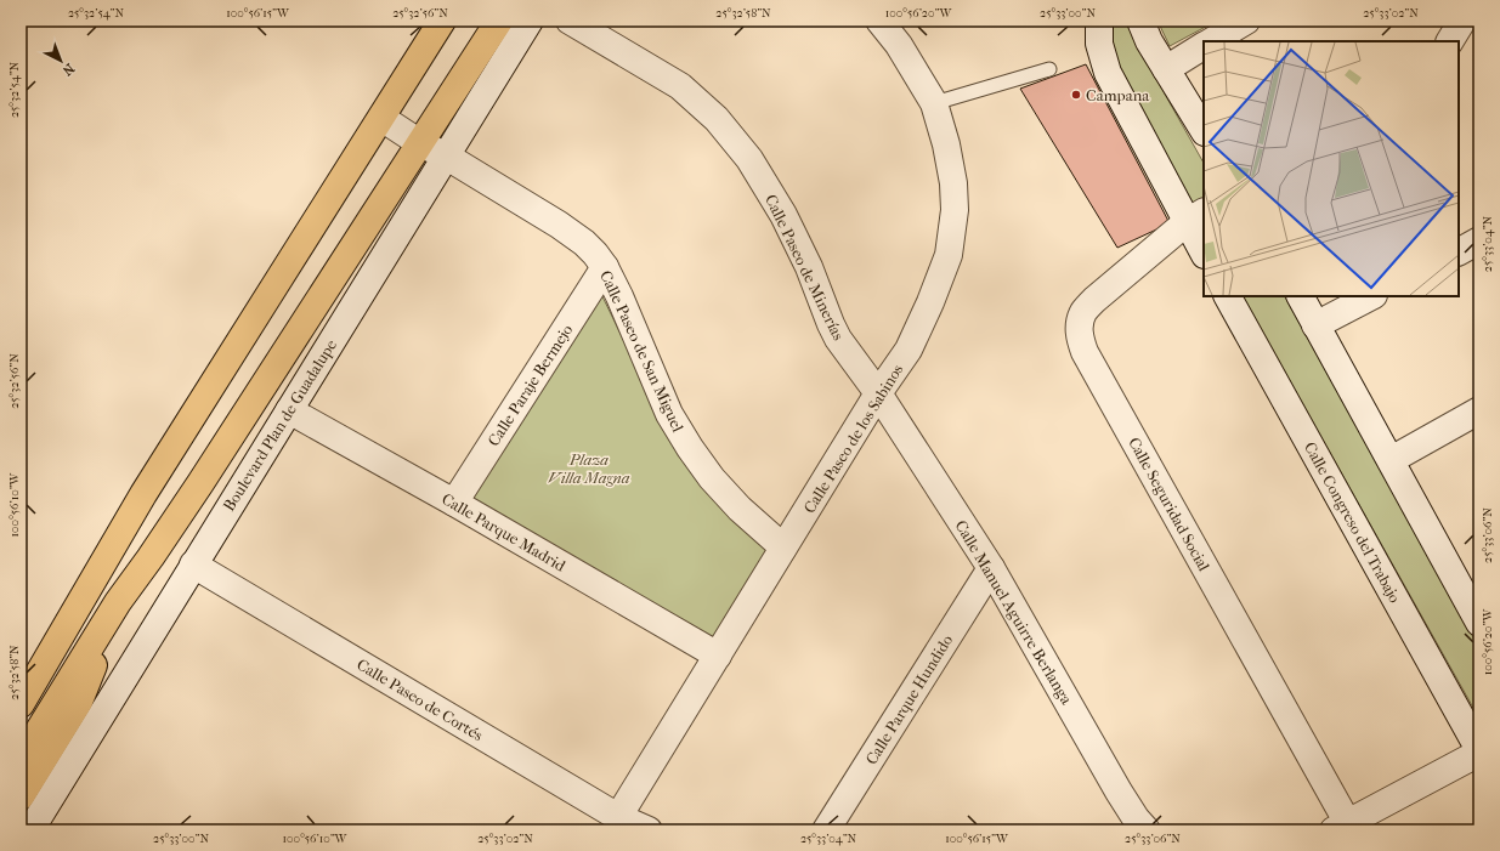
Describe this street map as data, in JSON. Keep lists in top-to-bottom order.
{
  "streets": {
    "main road": ["Boulevard Plan de Guadalupe"],
    "street": [
      "Calle Paseo de Minerías",
      "Calle Paseo de San Miguel",
      "Calle Paraje Bermejo",
      "Calle Paseo de los Sabinos",
      "Calle Seguridad Social",
      "Calle Congreso del Trabajo",
      "Calle Parque Madrid",
      "Calle Manuel Aguirre Berlanga",
      "Calle Paseo de Cortés",
      "Calle Parque Hundido"
    ]
  },
  "crossings": [
    ["Calle Paseo de Minerías", "Calle Paseo de los Sabinos"],
    ["Calle Paseo de Minerías", "Calle Manuel Aguirre Berlanga"],
    ["Calle Paseo de San Miguel", "Calle Paraje Bermejo"],
    ["Calle Paseo de San Miguel", "Boulevard Plan de Guadalupe"],
    ["Calle Paseo de San Miguel", "Calle Paseo de los Sabinos"],
    ["Calle Paraje Bermejo", "Calle Parque Madrid"],
    ["Boulevard Plan de Guadalupe", "Calle Parque Madrid"],
    ["Boulevard Plan de Guadalupe", "Calle Paseo de Cortés"],
    ["Calle Paseo de los Sabinos", "Calle Parque Madrid"],
    ["Calle Paseo de los Sabinos", "Calle Manuel Aguirre Berlanga"],
    ["Calle Paseo de los Sabinos", "Calle Paseo de Cortés"],
    ["Calle Manuel Aguirre Berlanga", "Calle Parque Hundido"]
  ],
  "parks": ["Plaza Villa Magna"],
  "places": ["Campana"],
  "north": "bottom right",
  "coordinates": [
    "25°32'54\"N",
    "100°56'15\"W",
    "25°32'56\"N",
    "25°32'58\"N",
    "100°56'20\"W",
    "25°33'00\"N",
    "25°33'02\"N",
    "25°33'04\"N",
    "100°56'10\"W",
    "25°33'06\"N"
  ]
}
